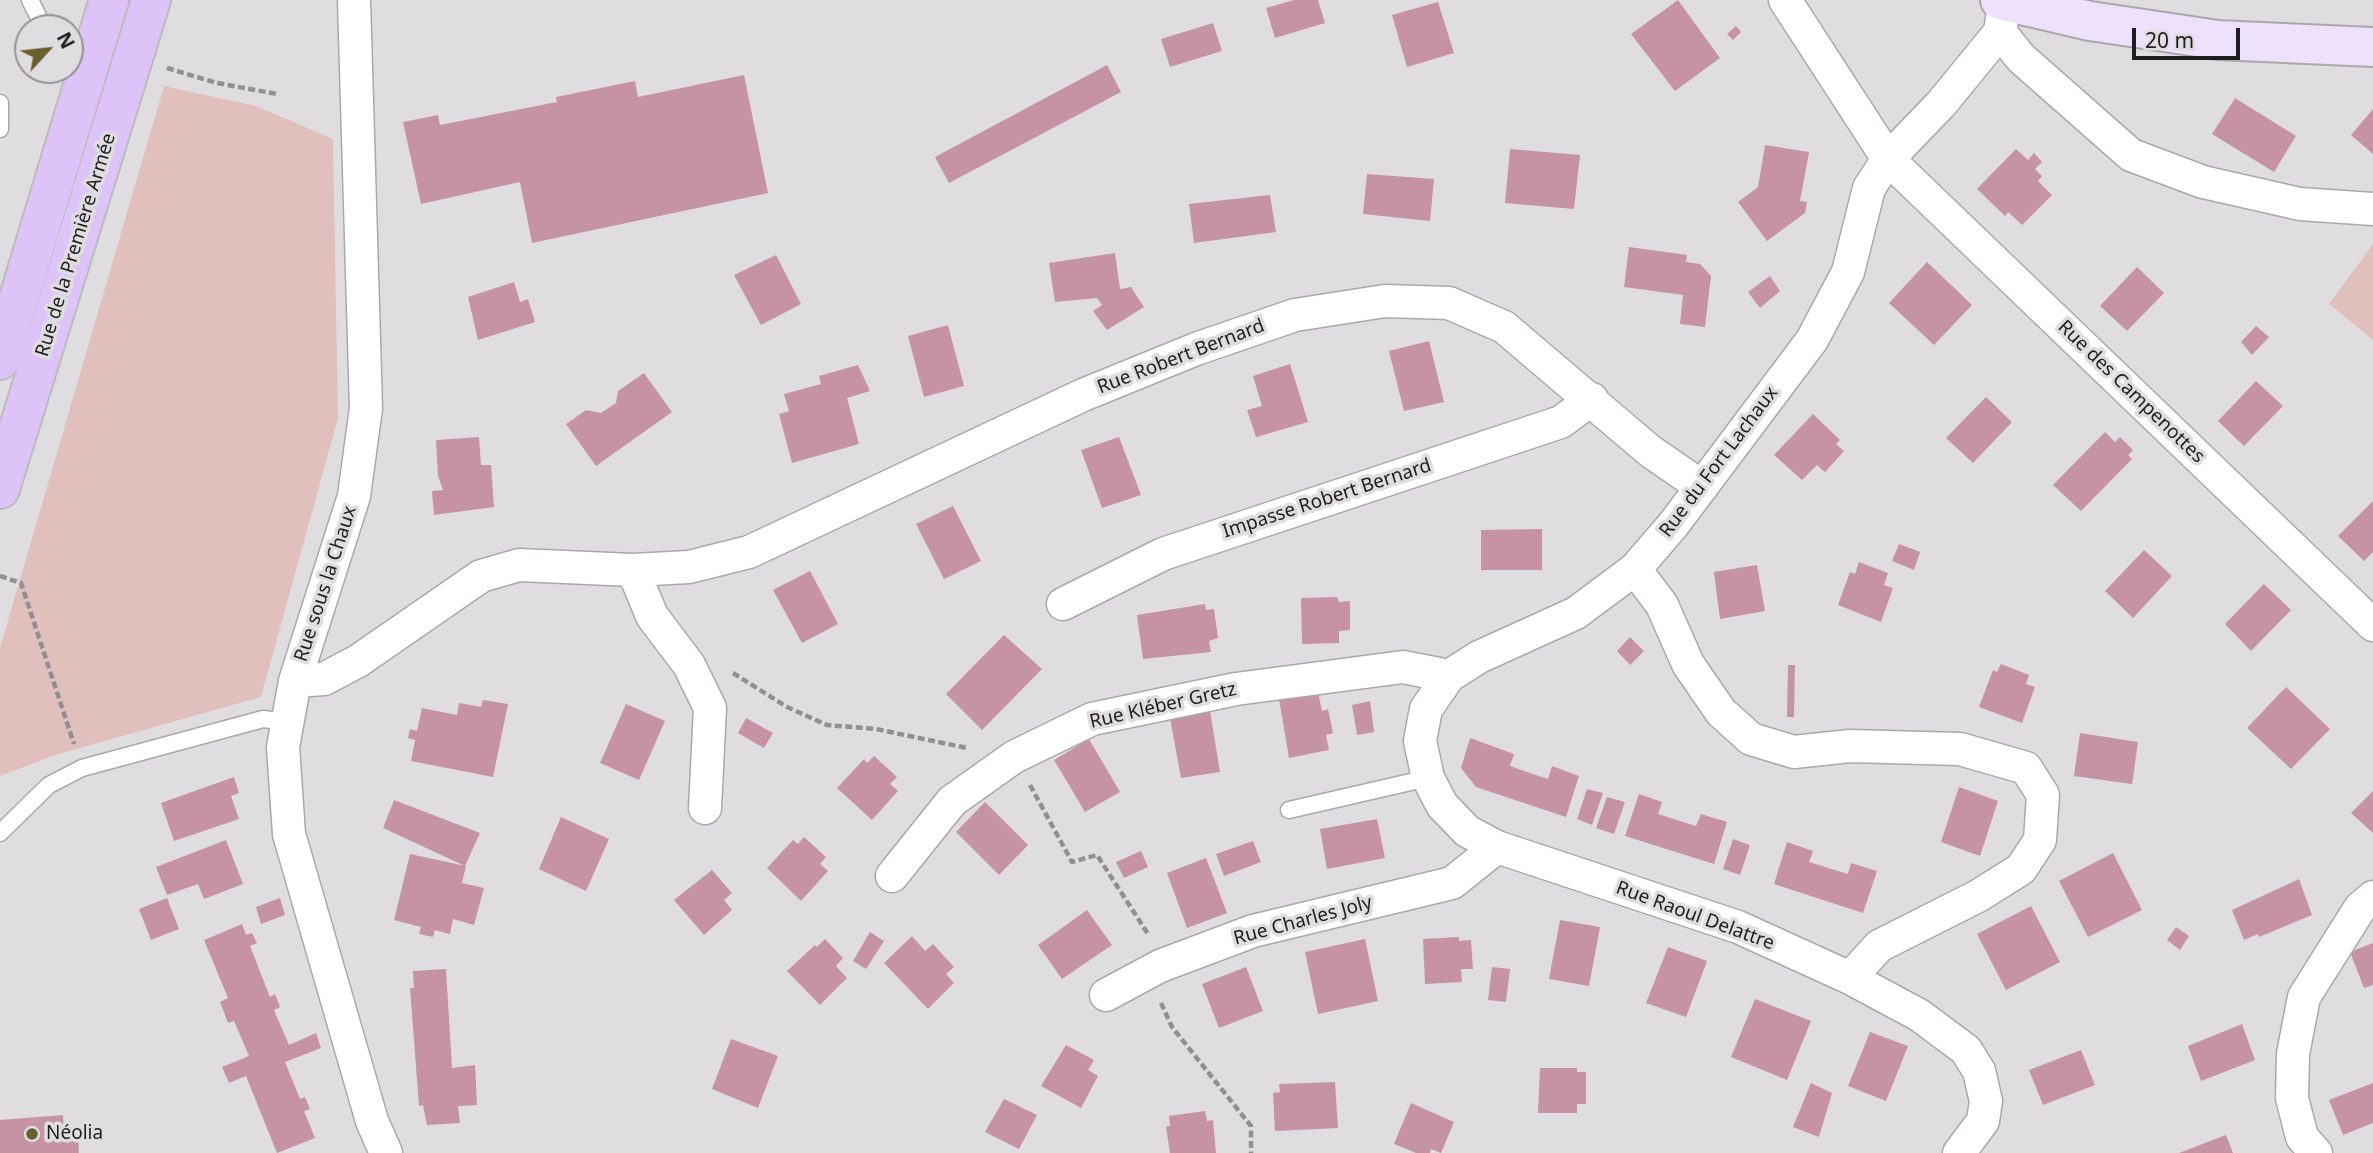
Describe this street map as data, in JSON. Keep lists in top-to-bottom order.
{
  "streets": {
    "main road": ["Rue de la Première Armée"],
    "street": [
      "Rue Robert Bernard",
      "Rue des Campenottes",
      "Rue du Fort Lachaux",
      "Impasse Robert Bernard",
      "Rue sous la Chaux",
      "Rue Kléber Gretz",
      "Rue Raoul Delattre",
      "Rue Charles Joly"
    ]
  },
  "crossings": [
    ["Rue Robert Bernard", "Rue du Fort Lachaux"],
    ["Rue Robert Bernard", "Impasse Robert Bernard"],
    ["Rue Robert Bernard", "Rue sous la Chaux"],
    ["Rue des Campenottes", "Rue du Fort Lachaux"],
    ["Rue du Fort Lachaux", "Rue Kléber Gretz"],
    ["Rue du Fort Lachaux", "Rue Raoul Delattre"],
    ["Rue Kléber Gretz", "Rue Raoul Delattre"],
    ["Rue Raoul Delattre", "Rue Charles Joly"]
  ],
  "places": ["Néolia"],
  "scale_bar": "20 m",
  "north": "top right"
}
